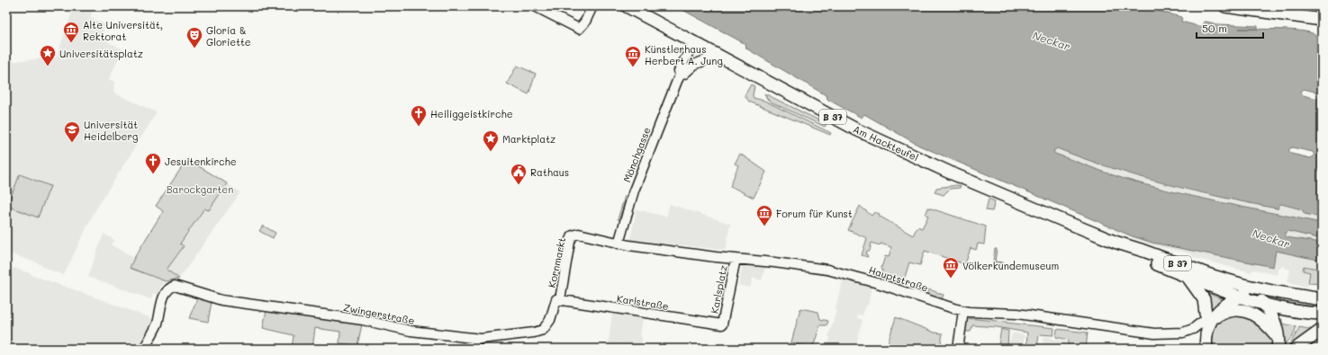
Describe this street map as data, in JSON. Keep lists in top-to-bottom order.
{
  "streets": {
    "main road": ["B 37", "Am Hackteufel"],
    "street": [
      "Mönchgasse",
      "Kornmarkt",
      "Hauptstraße",
      "Karlsplatz",
      "Karlstraße",
      "Zwingerstraße"
    ]
  },
  "crossings": [
    ["B 37", "Am Hackteufel"],
    ["Am Hackteufel", "Mönchgasse"],
    ["Mönchgasse", "Hauptstraße"],
    ["Kornmarkt", "Hauptstraße"],
    ["Kornmarkt", "Karlstraße"],
    ["Kornmarkt", "Zwingerstraße"],
    ["Hauptstraße", "Karlsplatz"],
    ["Karlsplatz", "Karlstraße"],
    ["Karlstraße", "Zwingerstraße"]
  ],
  "water": ["Neckar"],
  "parks": ["Barockgarten"],
  "places": {
    "museum": [
      "Alte Universität, Rektorat",
      "Künstlerhaus Herbert A. Jung",
      "Forum für Kunst",
      "Völkerkundemuseum"
    ],
    "theatre": ["Gloria & Gloriette"],
    "place": ["Universitätsplatz", "Marktplatz"],
    "church": ["Heiliggeistkirche", "Jesuitenkirche"],
    "school or university": ["Universität Heidelberg"],
    "public building": ["Rathaus"]
  },
  "scale_bar": "50 m"
}
